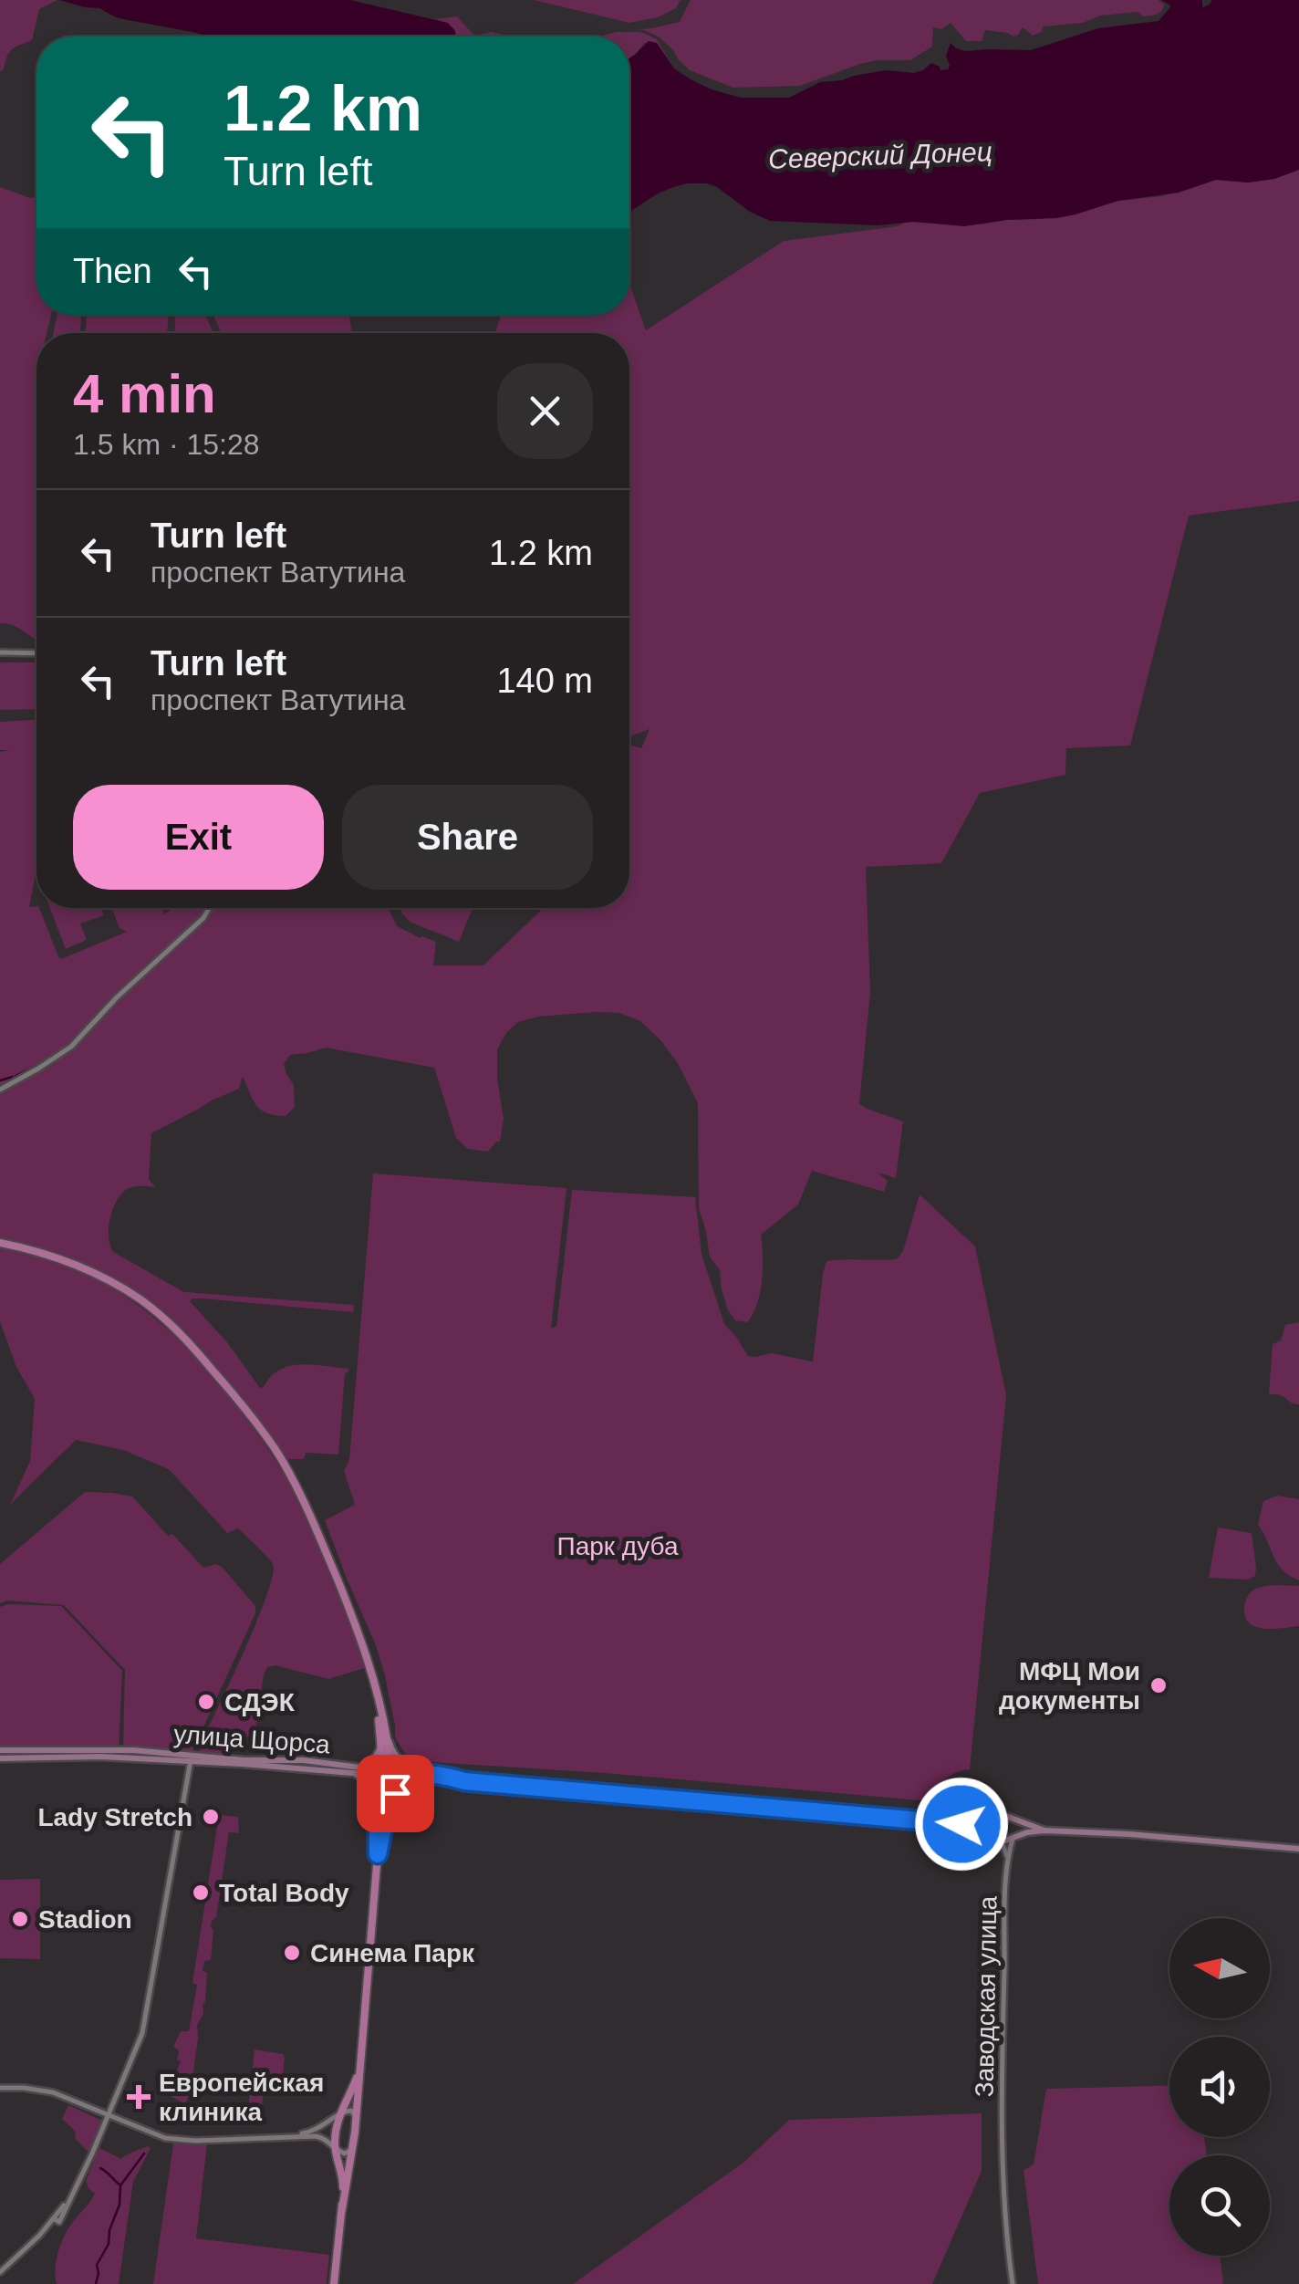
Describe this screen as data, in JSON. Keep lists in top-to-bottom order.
{
  "streets": {
    "main road": ["улица Щорса"],
    "street": ["Заводская улица"]
  },
  "water": ["Северский Донец"],
  "parks": ["Парк дуба"],
  "places": {
    "other": [
      "МФЦ Мои документы",
      "СДЭК",
      "Lady Stretch",
      "Total Body",
      "Stadion",
      "Синема Парк"
    ],
    "health": ["Европейская клиника"]
  },
  "north": "left",
  "page": {
    "turn": ["1.2 km", "Turn left"],
    "then": "Then",
    "heading": ["4 min", "1.5 km · 15:28"],
    "list": [
      {
        "name": "Turn left",
        "note": "проспект Ватутина",
        "value": "1.2 km"
      },
      {
        "name": "Turn left",
        "note": "проспект Ватутина",
        "value": "140 m"
      }
    ],
    "buttons": ["Exit", "Share"]
  }
}
